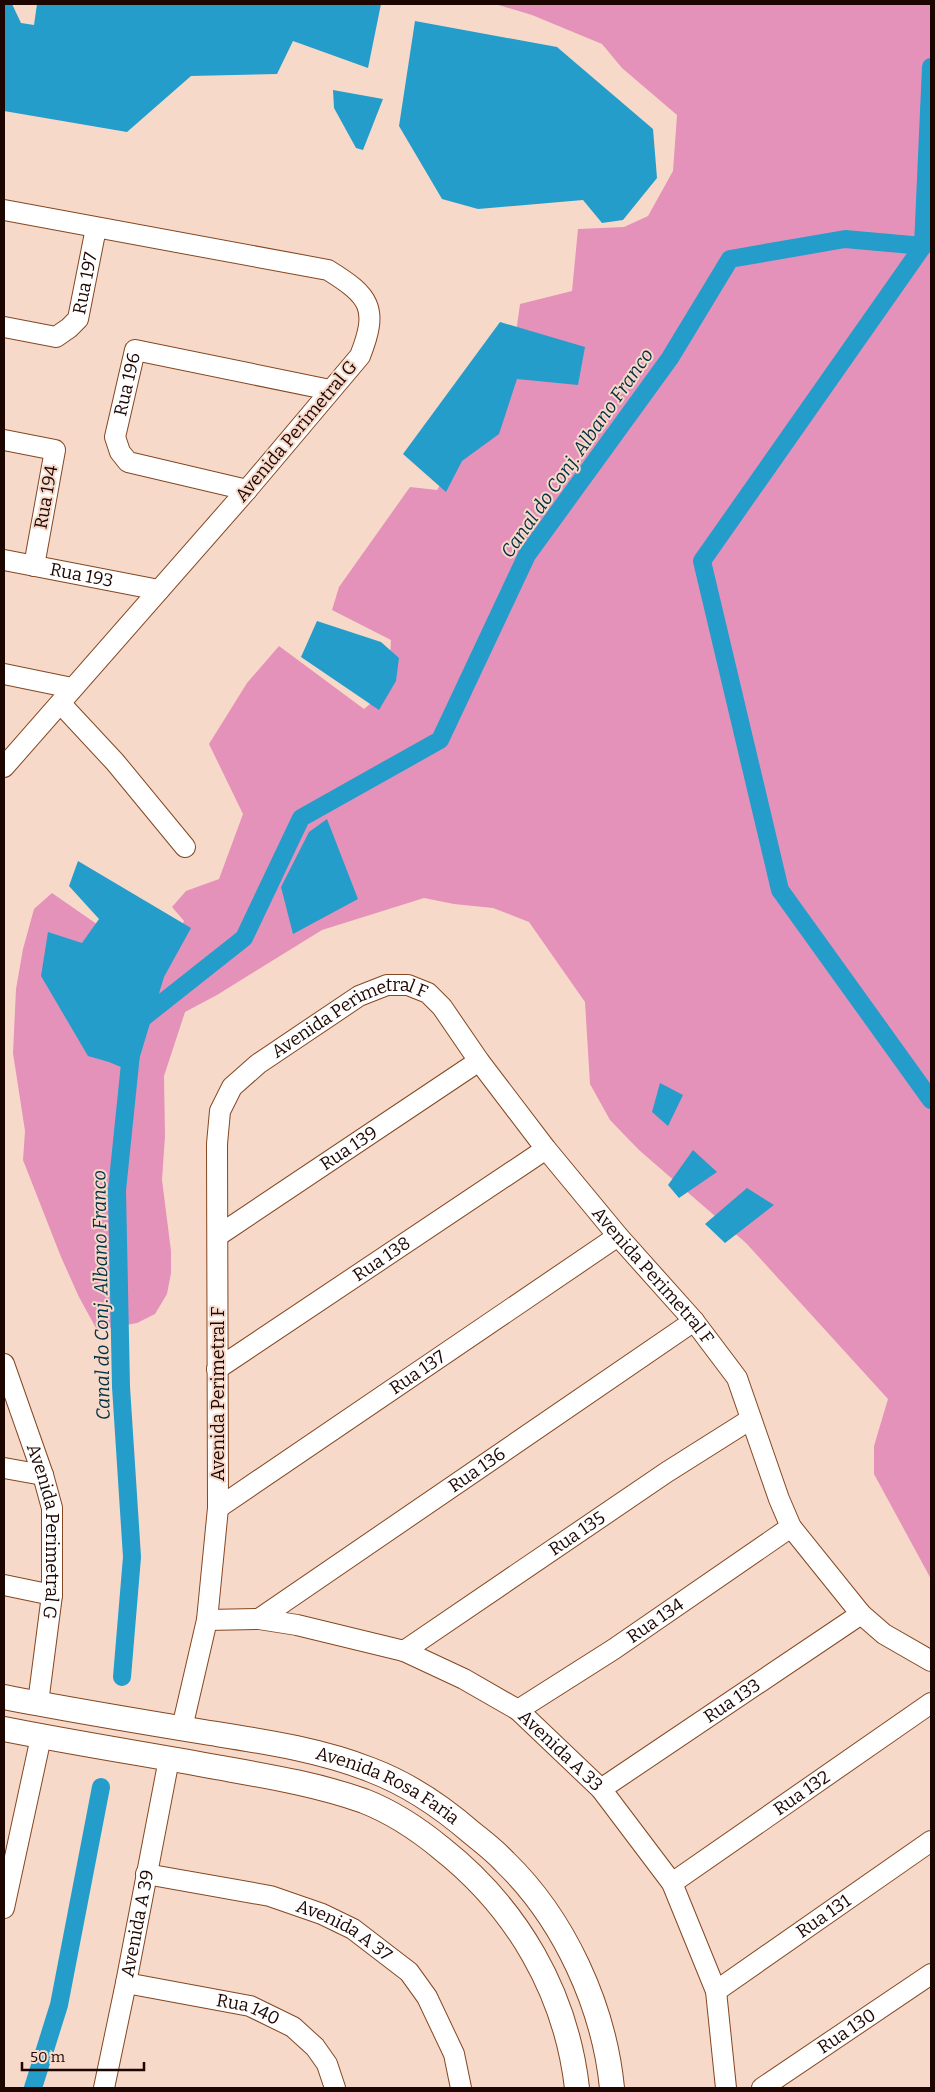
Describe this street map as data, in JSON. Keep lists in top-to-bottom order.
{
  "streets": {
    "street": [
      "Rua 197",
      "Rua 196",
      "Avenida Perimetral G",
      "Rua 194",
      "Rua 193",
      "Avenida Perimetral F",
      "Rua 139",
      "Rua 138",
      "Rua 137",
      "Rua 136",
      "Rua 135",
      "Rua 134",
      "Rua 133",
      "Avenida A 33",
      "Avenida Rosa Faria",
      "Rua 132",
      "Rua 131",
      "Avenida A 39",
      "Avenida A 37",
      "Rua 140",
      "Rua 130"
    ]
  },
  "crossings": [
    ["Rua 197", "Avenida Perimetral G"],
    ["Rua 196", "Avenida Perimetral G"],
    ["Avenida Perimetral G", "Rua 193"],
    ["Avenida Perimetral G", "Avenida Rosa Faria"],
    ["Rua 194", "Rua 193"],
    ["Avenida Perimetral F", "Rua 139"],
    ["Avenida Perimetral F", "Rua 138"],
    ["Avenida Perimetral F", "Rua 137"],
    ["Avenida Perimetral F", "Rua 136"],
    ["Avenida Perimetral F", "Rua 135"],
    ["Avenida Perimetral F", "Rua 134"],
    ["Avenida Perimetral F", "Rua 133"],
    ["Avenida Perimetral F", "Avenida A 33"],
    ["Avenida Perimetral F", "Avenida Rosa Faria"],
    ["Rua 136", "Avenida A 33"],
    ["Rua 135", "Avenida A 33"],
    ["Rua 134", "Avenida A 33"],
    ["Rua 133", "Avenida A 33"],
    ["Avenida A 33", "Rua 132"],
    ["Avenida A 33", "Rua 131"],
    ["Avenida Rosa Faria", "Avenida A 39"],
    ["Avenida A 39", "Avenida A 37"],
    ["Avenida A 39", "Rua 140"]
  ],
  "water": ["Canal do Conj. Albano Franco"],
  "scale_bar": "50 m"
}
